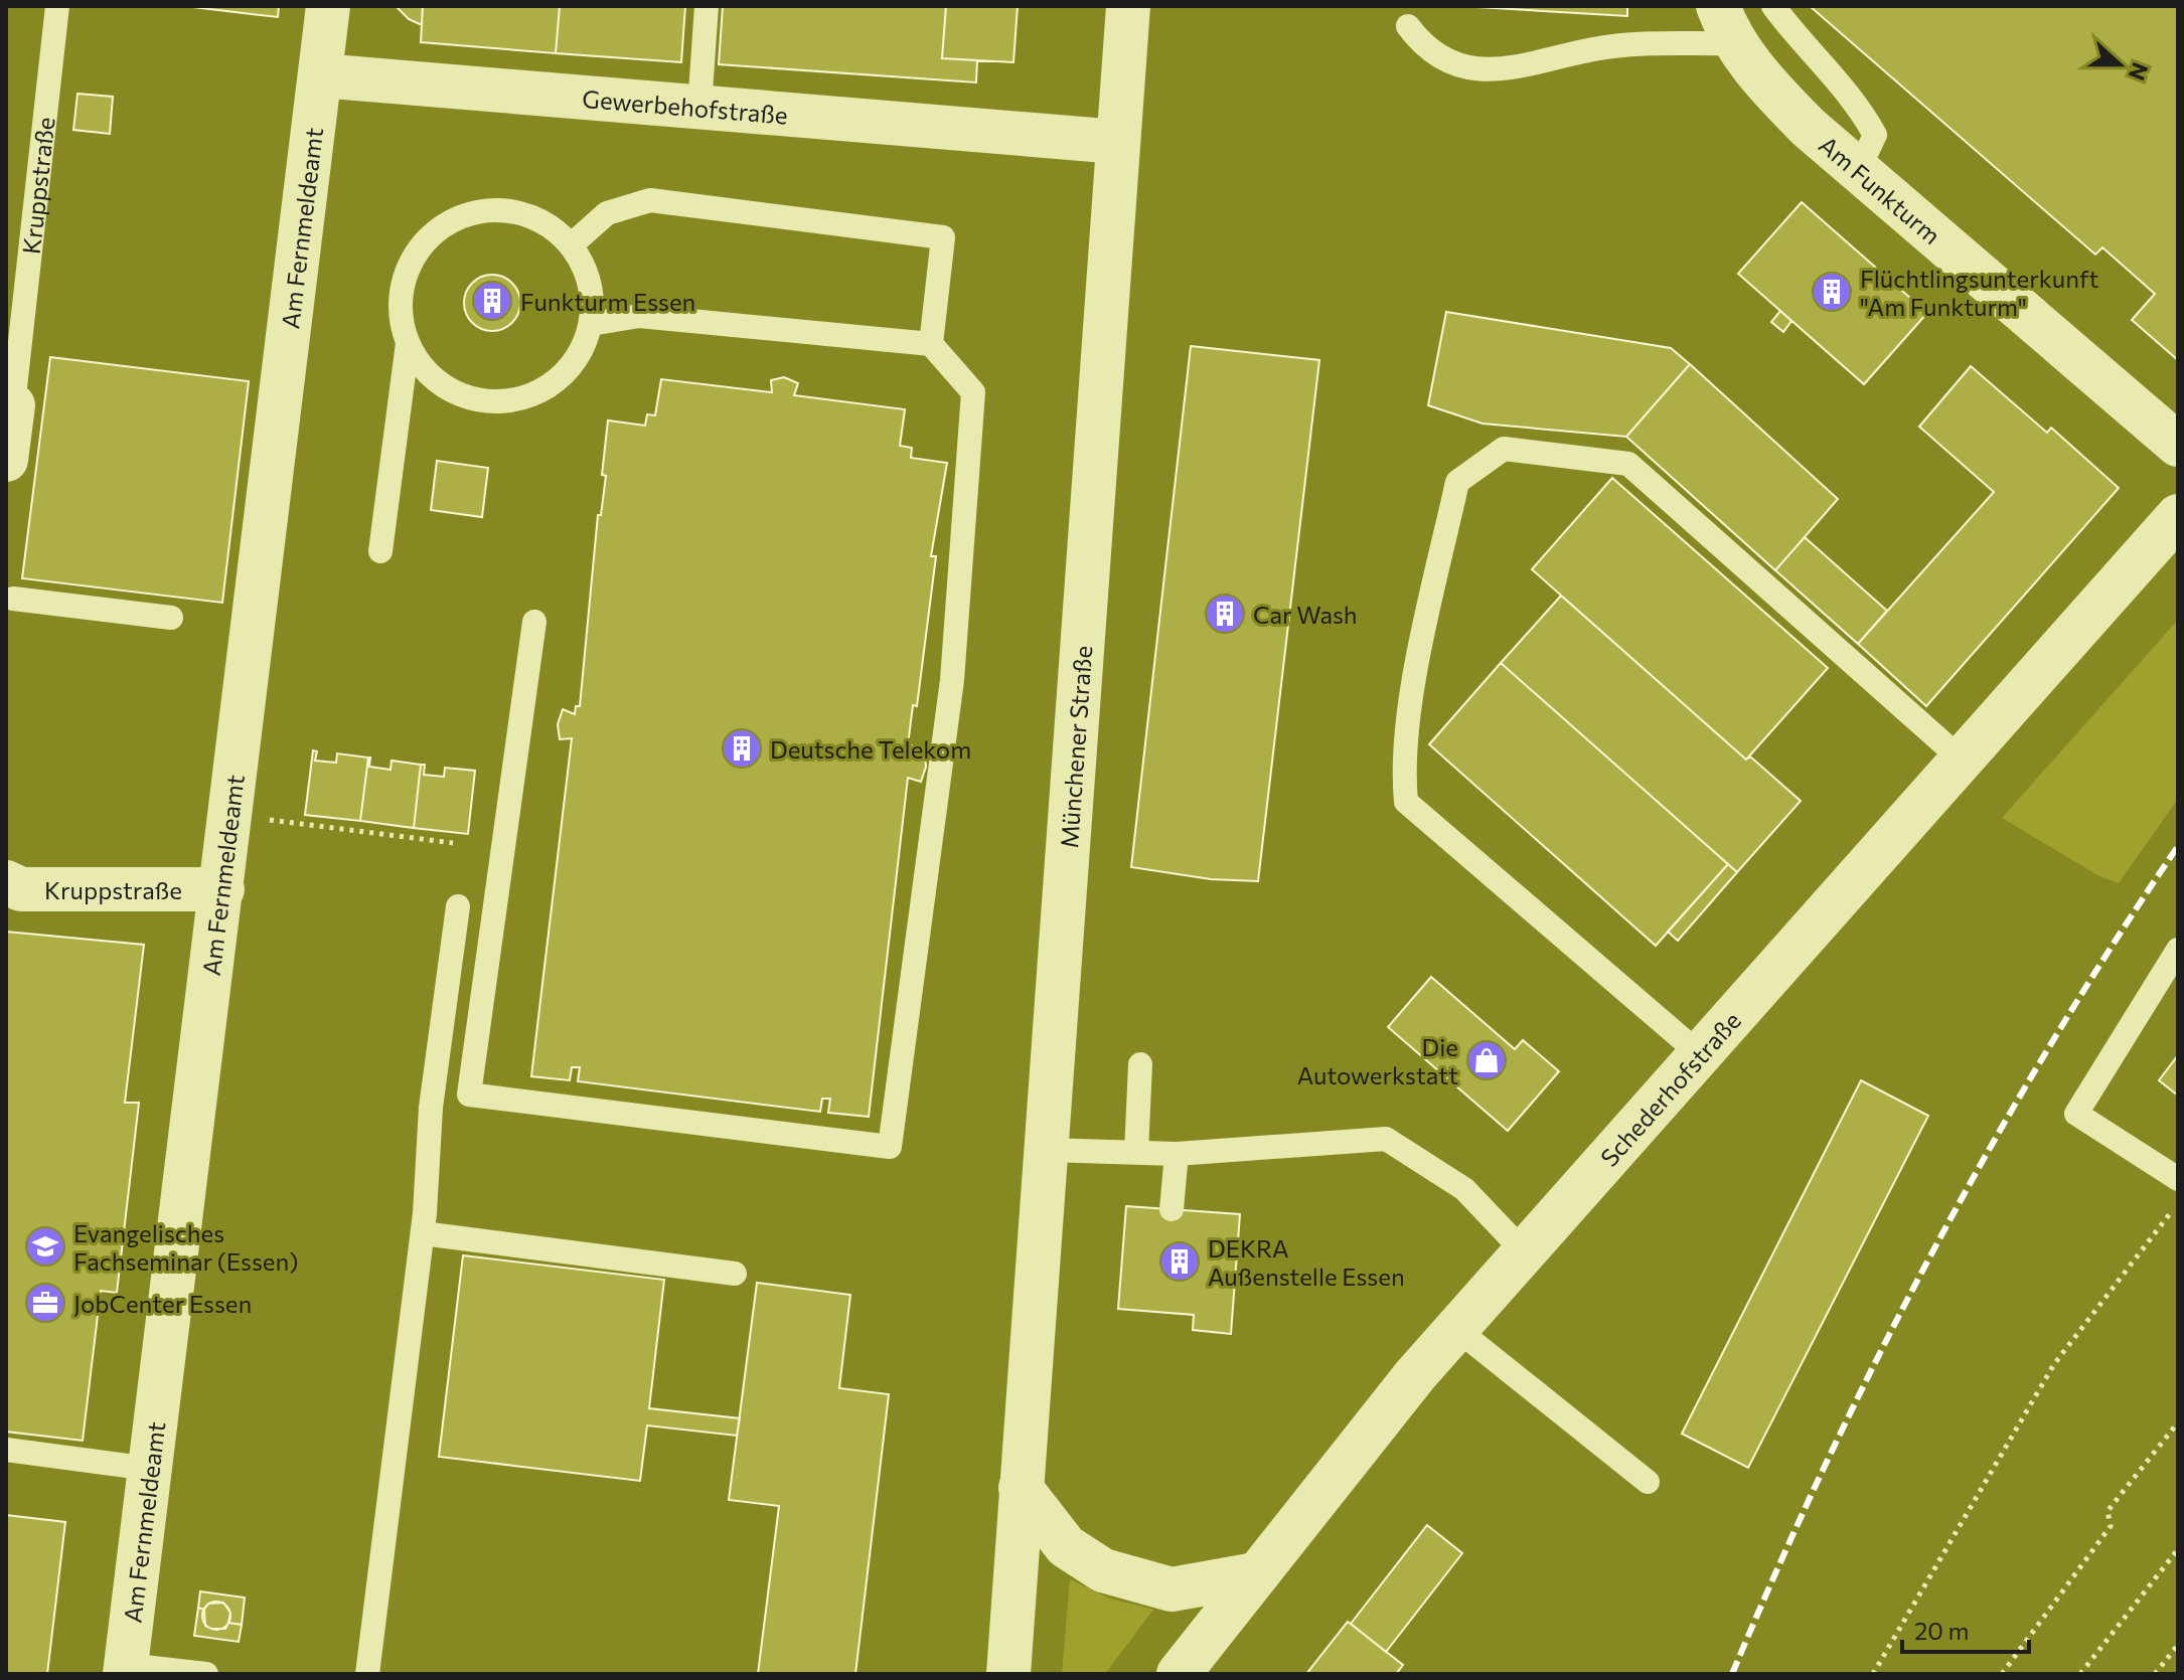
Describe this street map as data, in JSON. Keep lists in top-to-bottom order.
{
  "streets": {
    "street": [
      "Gewerbehofstraße",
      "Kruppstraße",
      "Am Funkturm",
      "Am Fernmeldeamt",
      "Münchener Straße",
      "Schederhofstraße"
    ]
  },
  "crossings": [
    ["Gewerbehofstraße", "Am Fernmeldeamt"],
    ["Gewerbehofstraße", "Münchener Straße"],
    ["Kruppstraße", "Am Fernmeldeamt"]
  ],
  "places": {
    "building": [
      "Flüchtlingsunterkunft \"Am Funkturm\"",
      "Funkturm Essen",
      "Car Wash",
      "Deutsche Telekom",
      "DEKRA Außenstelle Essen"
    ],
    "shop": ["Die Autowerkstatt"],
    "school or university": ["Evangelisches Fachseminar (Essen)"],
    "office": ["JobCenter Essen"]
  },
  "scale_bar": "20 m",
  "north": "right"
}
